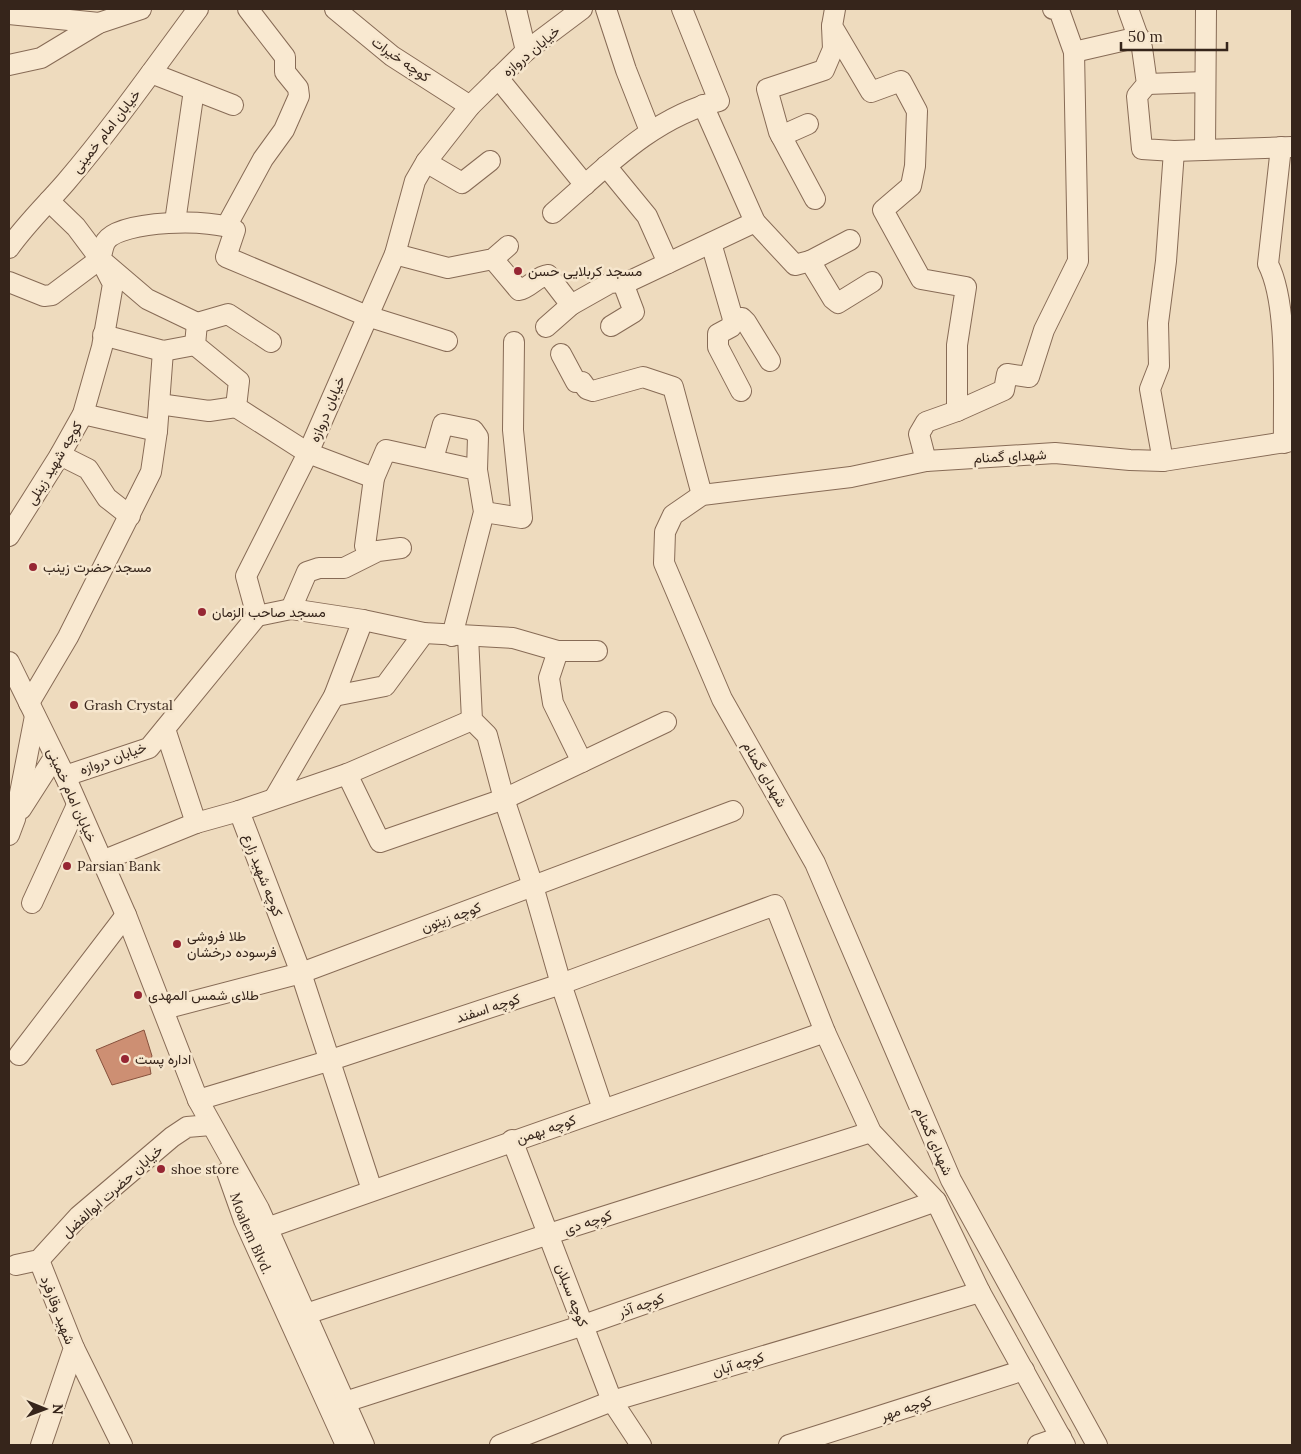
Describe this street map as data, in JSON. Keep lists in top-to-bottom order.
{
  "streets": {
    "street": [
      "خیابان دروازه",
      "کوچه خیرات",
      "خیابان امام خمینی",
      "شهدای گمنام",
      "کوچه شهید زینلی",
      "کوچه شهید زارع",
      "کوچه زیتون",
      "کوچه اسفند",
      "کوچه بهمن",
      "خیابان حضرت ابوالفضل",
      "کوچه دی",
      "Moalem Blvd.",
      "کوچه سبلان",
      "کوچه آذر",
      "شهید وقارفرد",
      "کوچه آبان",
      "کوچه مهر"
    ]
  },
  "crossings": [
    ["خیابان دروازه", "کوچه خیرات"],
    ["خیابان دروازه", "خیابان امام خمینی"],
    ["خیابان امام خمینی", "کوچه زیتون"],
    ["خیابان امام خمینی", "کوچه اسفند"],
    ["خیابان امام خمینی", "خیابان حضرت ابوالفضل"],
    ["خیابان امام خمینی", "Moalem Blvd."],
    ["کوچه شهید زارع", "کوچه زیتون"],
    ["کوچه شهید زارع", "کوچه اسفند"],
    ["کوچه شهید زارع", "کوچه بهمن"],
    ["کوچه اسفند", "کوچه بهمن"],
    ["کوچه بهمن", "Moalem Blvd."],
    ["کوچه بهمن", "کوچه سبلان"],
    ["خیابان حضرت ابوالفضل", "Moalem Blvd."],
    ["خیابان حضرت ابوالفضل", "شهید وقارفرد"],
    ["کوچه دی", "Moalem Blvd."],
    ["کوچه دی", "کوچه سبلان"],
    ["Moalem Blvd.", "کوچه آذر"],
    ["کوچه سبلان", "کوچه آذر"],
    ["کوچه سبلان", "کوچه آبان"]
  ],
  "places": [
    "مسجد کربلایی حسن",
    "مسجد حضرت زینب",
    "مسجد صاحب الزمان",
    "Grash Crystal",
    "Parsian Bank",
    "طلا فروشی فرسوده درخشان",
    "طلای شمس المهدی",
    "اداره پست",
    "shoe store"
  ],
  "scale_bar": "50 m",
  "north": "right"
}
